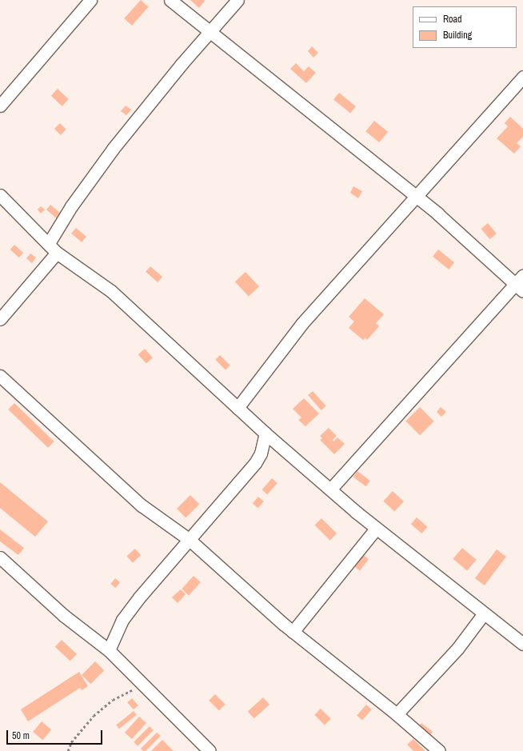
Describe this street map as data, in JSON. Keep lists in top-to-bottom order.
{
  "legend": ["Road", "Building"],
  "scale_bar": "50 m"
}
